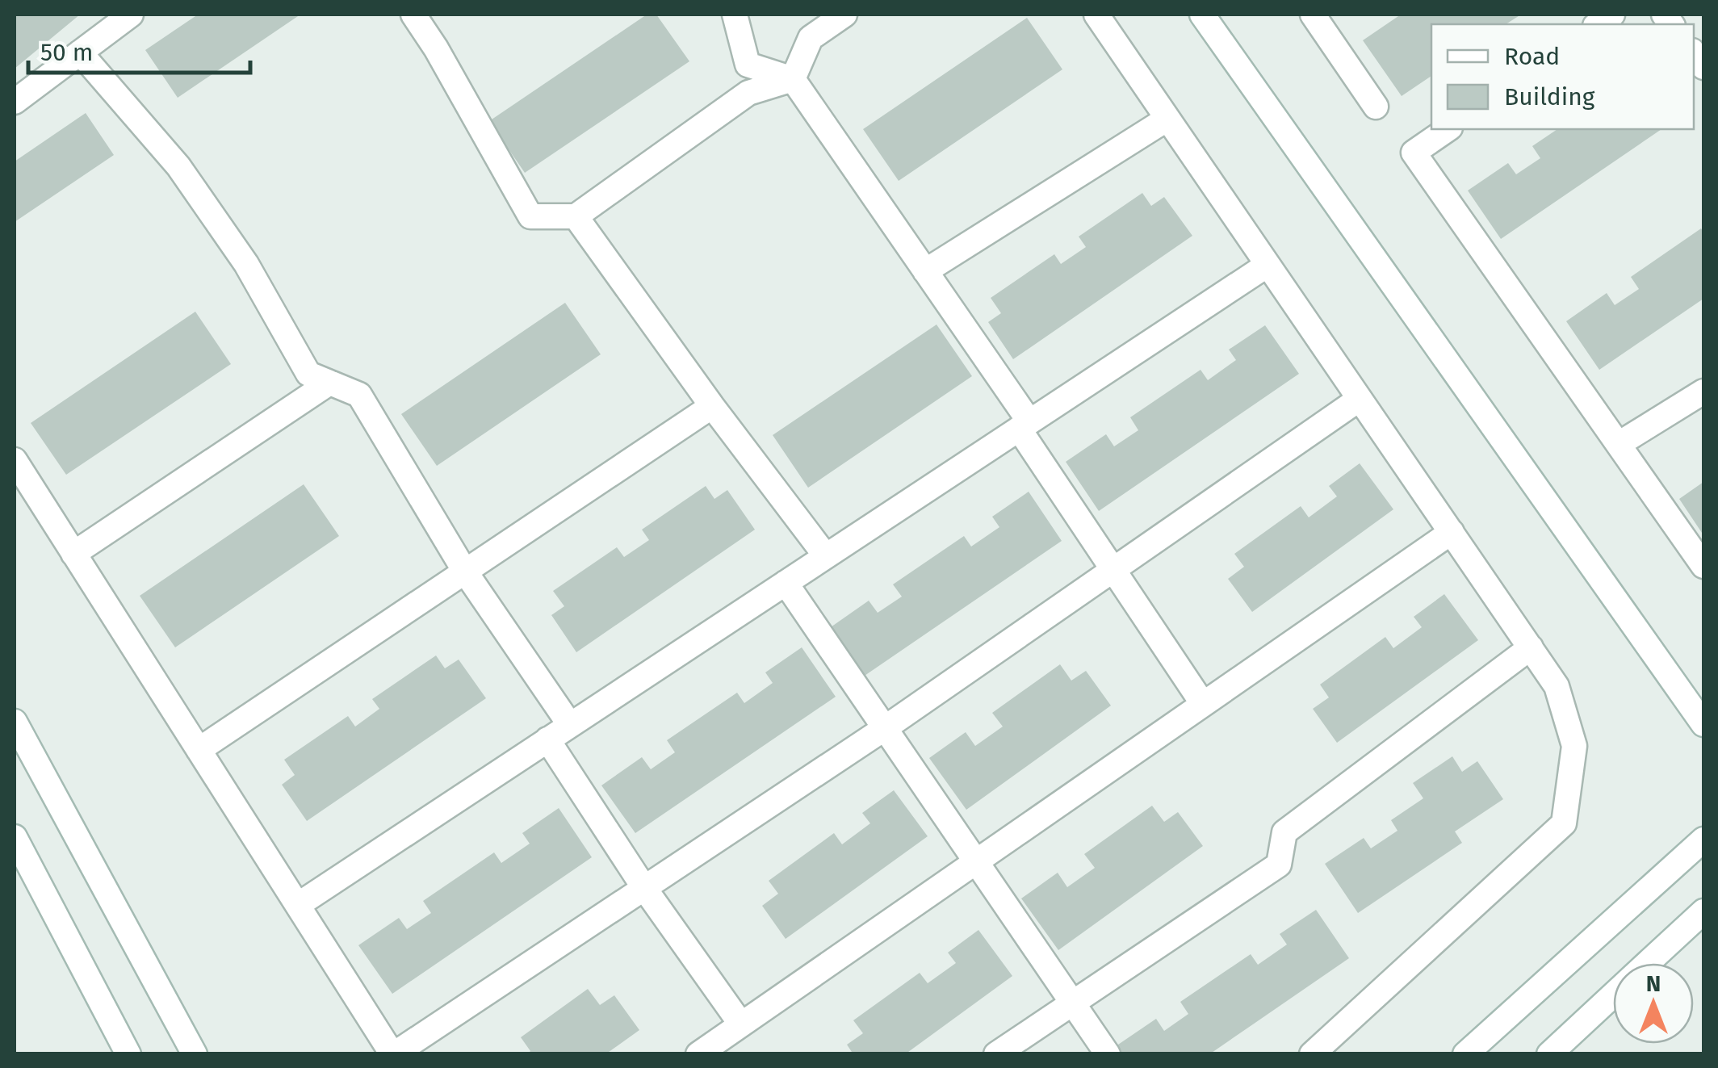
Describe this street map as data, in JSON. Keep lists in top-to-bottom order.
{
  "legend": ["Road", "Building"],
  "scale_bar": "50 m",
  "north": "top"
}
